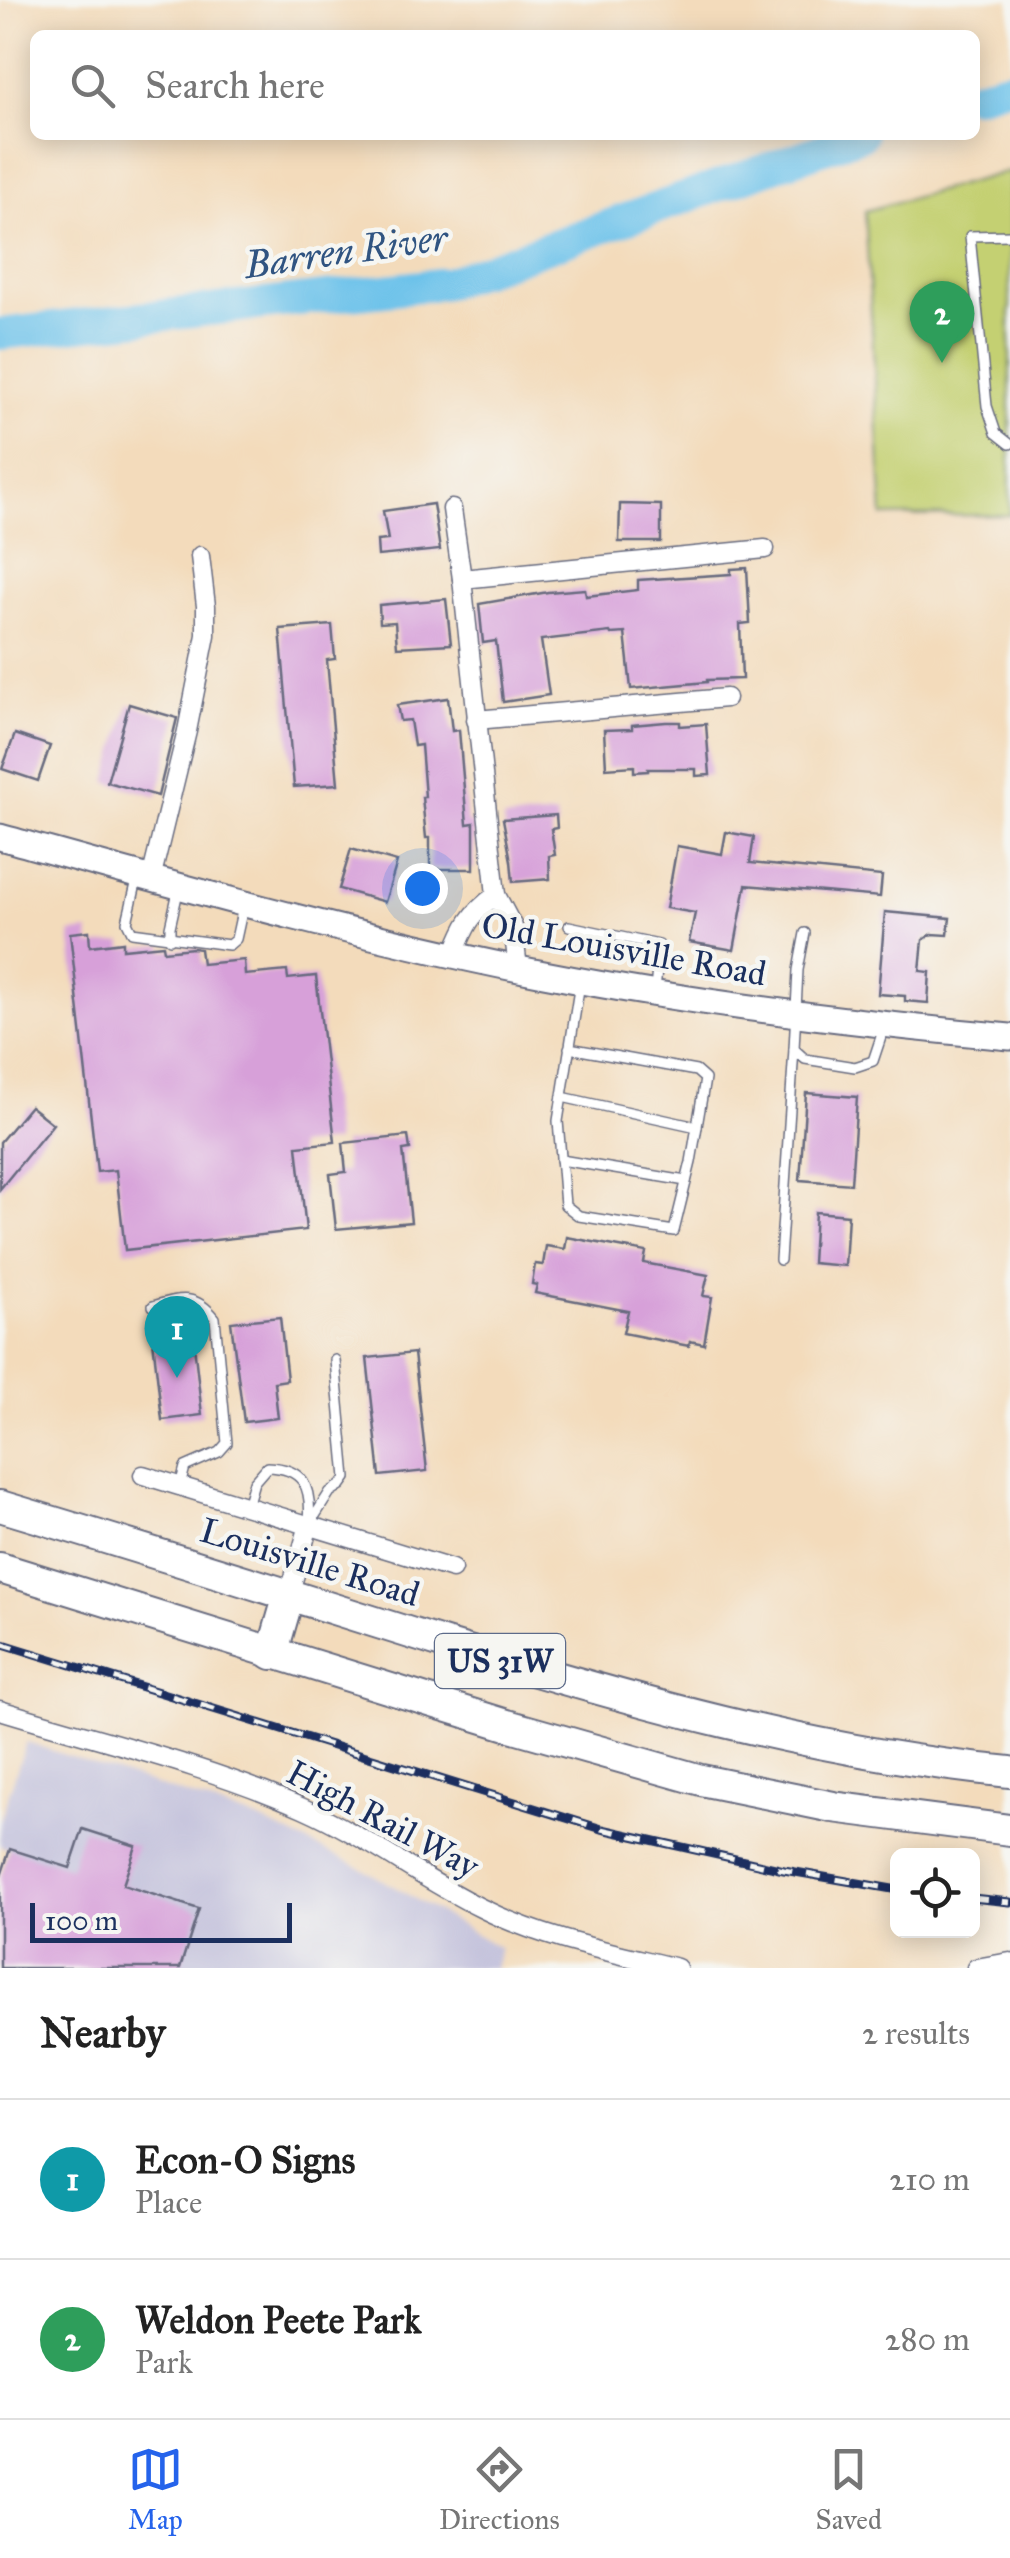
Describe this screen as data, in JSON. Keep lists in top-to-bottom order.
{
  "streets": {
    "main road": ["Louisville Road", "US 31W"],
    "street": ["Old Louisville Road", "High Rail Way"]
  },
  "water": ["Barren River"],
  "scale_bar": "100 m",
  "page": {
    "search": "Search here",
    "pins": ["2", "1"],
    "scale": "100 m",
    "heading": ["Nearby", "2 results"],
    "list": [
      {
        "mark": "1",
        "name": "Econ-O Signs",
        "note": "Place",
        "value": "210 m"
      },
      {
        "mark": "2",
        "name": "Weldon Peete Park",
        "note": "Park",
        "value": "280 m"
      }
    ],
    "nav": ["Map", "Directions", "Saved"]
  }
}
